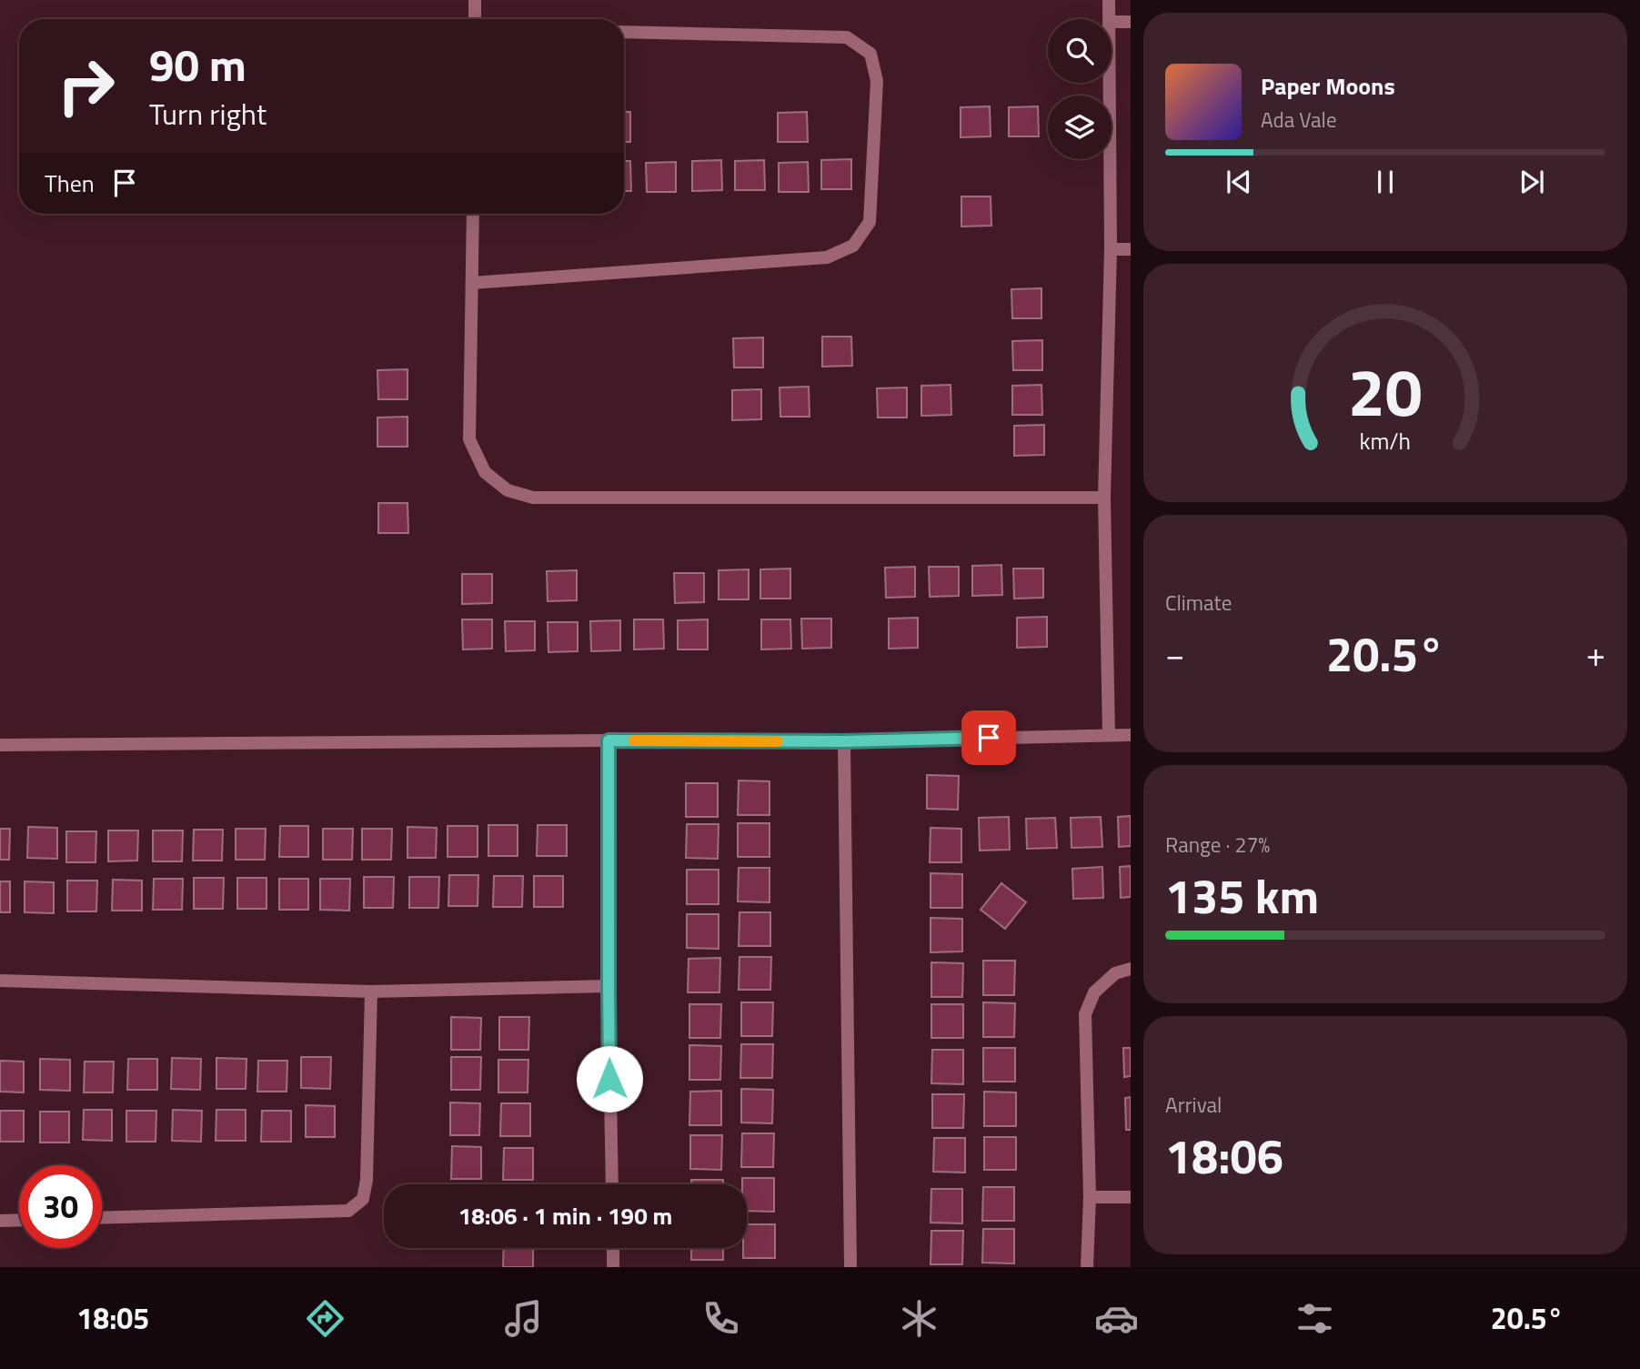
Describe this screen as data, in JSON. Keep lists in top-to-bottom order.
{
  "page": {
    "turn": ["90 m", "Turn right"],
    "song": ["Paper Moons", "Ada Vale"],
    "then": "Then",
    "tile": [
      "Climate",
      ["Range · 27%", "135 km"],
      ["Arrival", "18:06"]
    ],
    "heat": ["−", "20.5°", "+"],
    "limit": "30",
    "trip": "18:06 · 1 min · 190 m",
    "tabs": ["18:05", "20.5°"],
    "gauge": ["20", "km/h"]
  }
}
